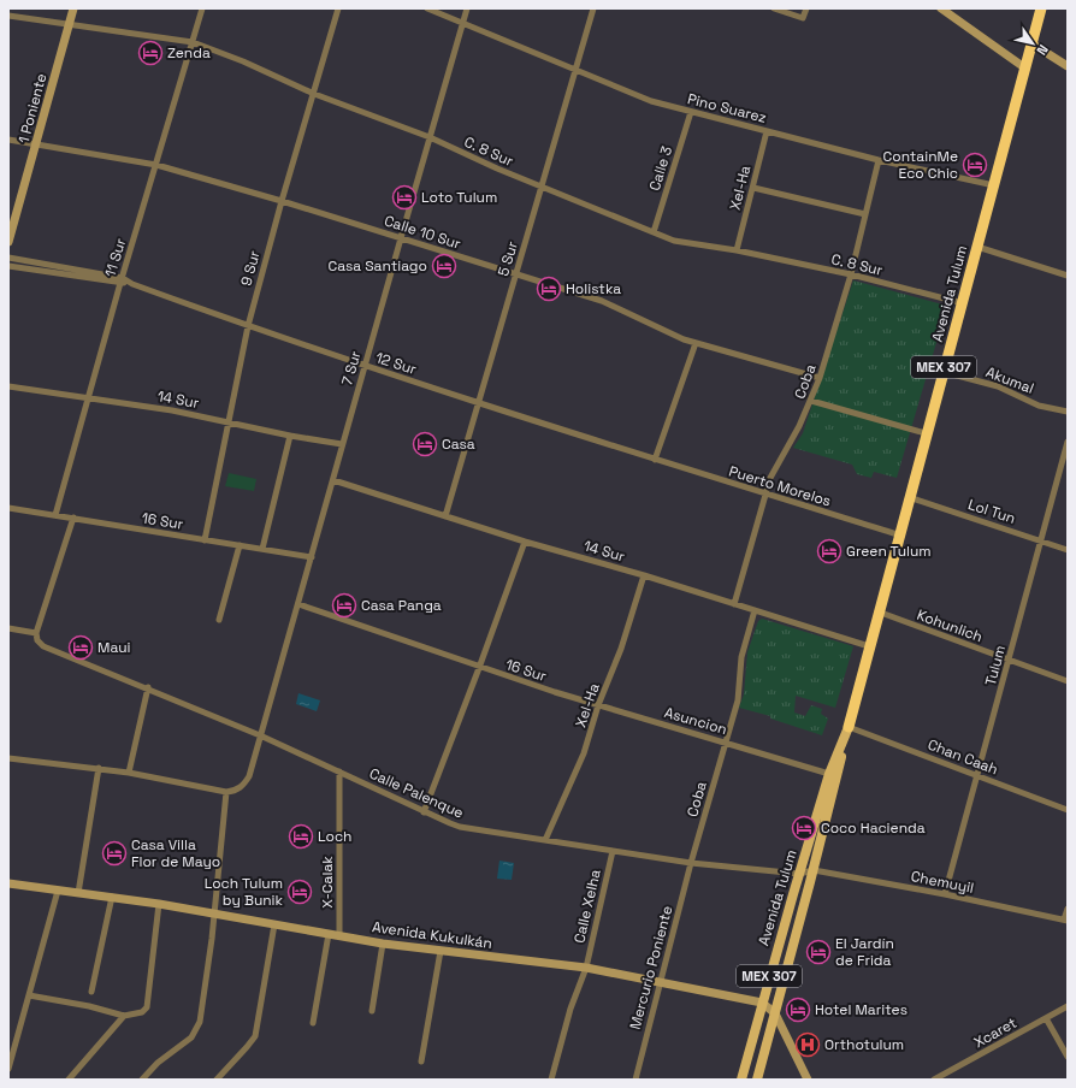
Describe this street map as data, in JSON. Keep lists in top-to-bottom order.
{
  "streets": {
    "highway": ["Avenida Tulum", "MEX 307"],
    "street": [
      "1 Poniente",
      "Pino Suarez",
      "C. 8 Sur",
      "Calle 3",
      "Xel-Ha",
      "Calle 10 Sur",
      "11 Sur",
      "5 Sur",
      "9 Sur",
      "12 Sur",
      "7 Sur",
      "Akumal",
      "Coba",
      "14 Sur",
      "Puerto Morelos",
      "Lol Tun",
      "16 Sur",
      "Kohunlich",
      "Tulum",
      "Asuncion",
      "Chan Caah",
      "Calle Palenque",
      "X-Calak",
      "Chemuyil",
      "Calle Xelha",
      "Avenida Kukulkán",
      "Mercurio Poniente",
      "Xcaret"
    ]
  },
  "crossings": [
    ["1 Poniente", "C. 8 Sur"],
    ["1 Poniente", "Calle 10 Sur"],
    ["Pino Suarez", "Calle 3"],
    ["Pino Suarez", "Xel-Ha"],
    ["Pino Suarez", "5 Sur"],
    ["Pino Suarez", "Avenida Tulum"],
    ["Pino Suarez", "7 Sur"],
    ["Pino Suarez", "Coba"],
    ["C. 8 Sur", "Calle 3"],
    ["C. 8 Sur", "Xel-Ha"],
    ["C. 8 Sur", "11 Sur"],
    ["C. 8 Sur", "5 Sur"],
    ["C. 8 Sur", "9 Sur"],
    ["C. 8 Sur", "Avenida Tulum"],
    ["C. 8 Sur", "7 Sur"],
    ["C. 8 Sur", "Coba"],
    ["Xel-Ha", "14 Sur"],
    ["Xel-Ha", "Asuncion"],
    ["Xel-Ha", "Calle Palenque"],
    ["Calle 10 Sur", "11 Sur"],
    ["Calle 10 Sur", "5 Sur"],
    ["Calle 10 Sur", "9 Sur"],
    ["Calle 10 Sur", "7 Sur"],
    ["Calle 10 Sur", "Coba"],
    ["11 Sur", "12 Sur"],
    ["11 Sur", "14 Sur"],
    ["11 Sur", "16 Sur"],
    ["5 Sur", "12 Sur"],
    ["5 Sur", "14 Sur"],
    ["9 Sur", "12 Sur"],
    ["9 Sur", "14 Sur"],
    ["9 Sur", "16 Sur"],
    ["Avenida Tulum", "Akumal"],
    ["Avenida Tulum", "14 Sur"],
    ["Avenida Tulum", "Puerto Morelos"],
    ["Avenida Tulum", "Lol Tun"],
    ["Avenida Tulum", "Kohunlich"],
    ["Avenida Tulum", "Asuncion"],
    ["Avenida Tulum", "Chan Caah"],
    ["Avenida Tulum", "Calle Palenque"],
    ["Avenida Tulum", "Chemuyil"],
    ["Avenida Tulum", "Avenida Kukulkán"],
    ["12 Sur", "7 Sur"],
    ["12 Sur", "Puerto Morelos"],
    ["7 Sur", "14 Sur"],
    ["7 Sur", "16 Sur"],
    ["7 Sur", "Calle Palenque"],
    ["Coba", "14 Sur"],
    ["Coba", "Puerto Morelos"],
    ["Coba", "Asuncion"],
    ["Coba", "Calle Palenque"],
    ["Coba", "Mercurio Poniente"],
    ["Lol Tun", "Tulum"],
    ["16 Sur", "Asuncion"],
    ["Kohunlich", "Tulum"],
    ["Tulum", "Chan Caah"],
    ["Tulum", "Chemuyil"],
    ["Calle Palenque", "X-Calak"],
    ["Calle Palenque", "Chemuyil"],
    ["Calle Palenque", "Calle Xelha"],
    ["Calle Palenque", "Mercurio Poniente"],
    ["X-Calak", "Avenida Kukulkán"],
    ["Calle Xelha", "Avenida Kukulkán"],
    ["Avenida Kukulkán", "Mercurio Poniente"]
  ],
  "places": {
    "hotel": [
      "Zenda",
      "ContainMe Eco Chic",
      "Loto Tulum",
      "Casa Santiago",
      "Holistka",
      "Casa",
      "Green Tulum",
      "Casa Panga",
      "Maui",
      "Coco Hacienda",
      "Loch",
      "Casa Villa Flor de Mayo",
      "Loch Tulum by Bunik",
      "El Jardín de Frida",
      "Hotel Marites"
    ],
    "hospital": ["Orthotulum"]
  },
  "north": "bottom right"
}
